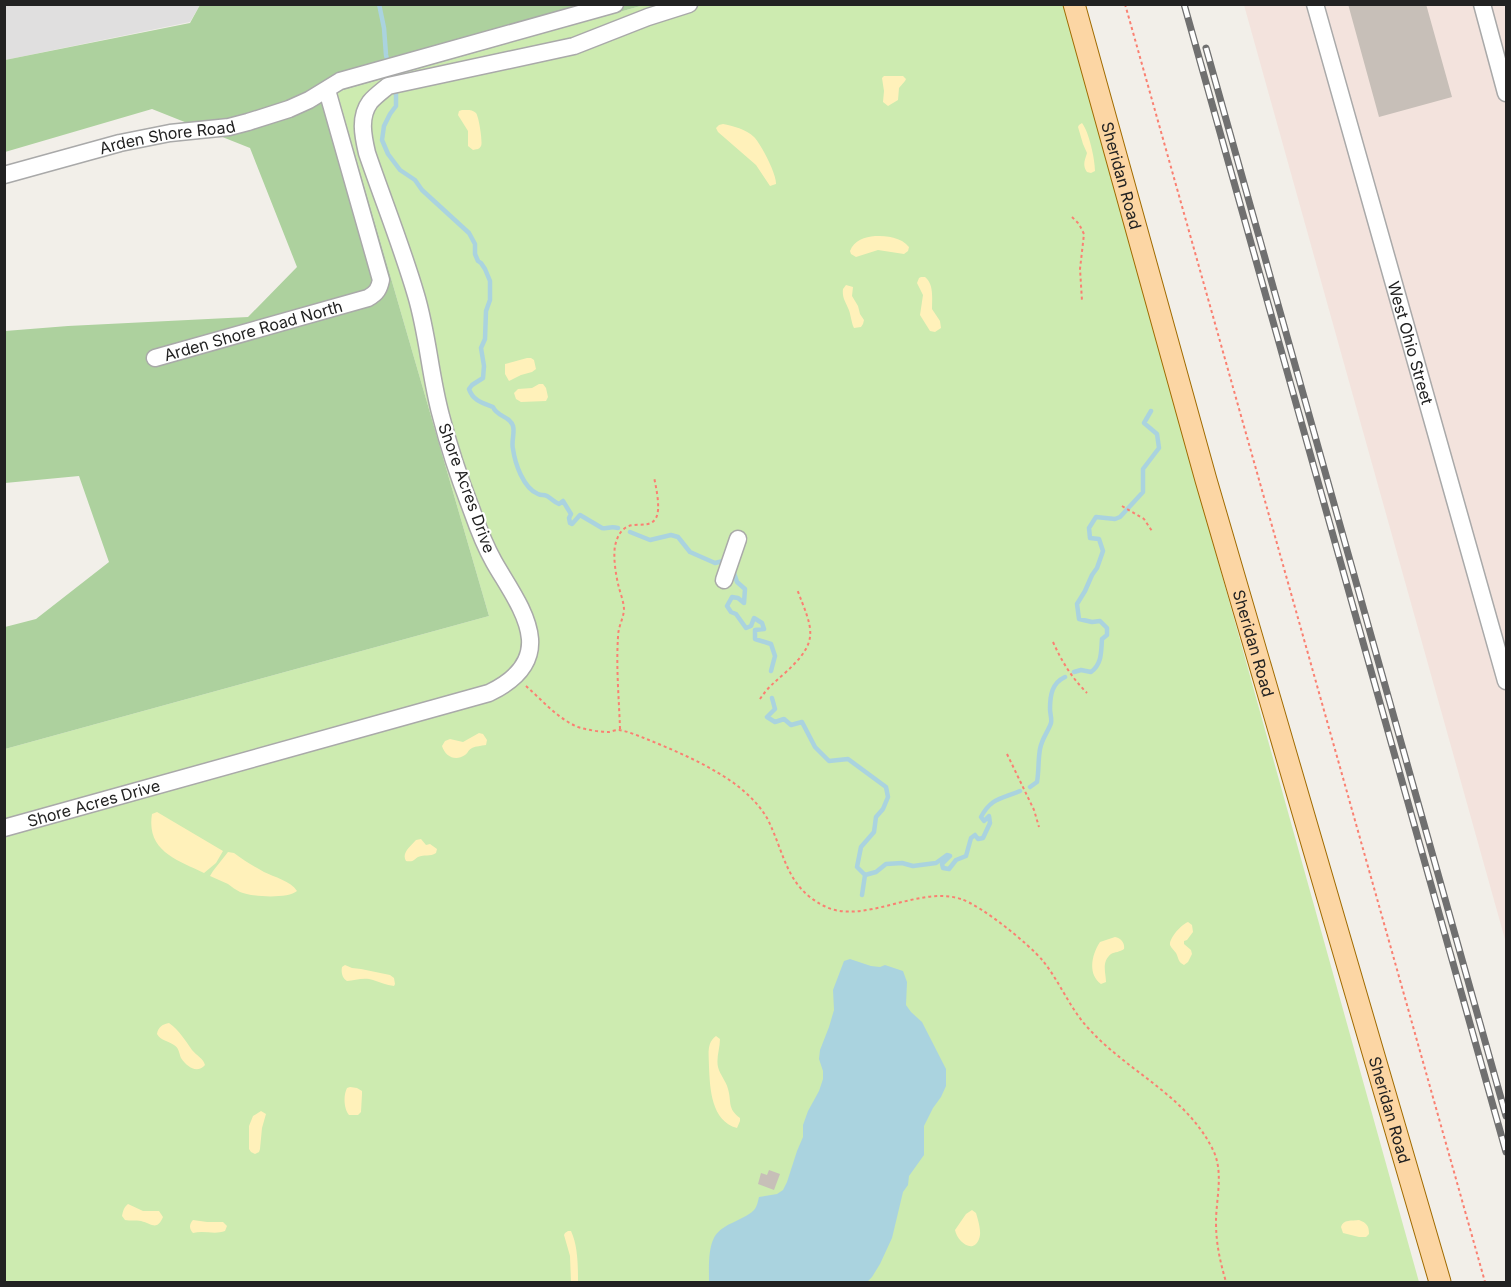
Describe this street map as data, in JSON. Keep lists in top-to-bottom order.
{
  "streets": {
    "main road": ["Sheridan Road"],
    "street": [
      "Arden Shore Road",
      "Arden Shore Road North",
      "West Ohio Street",
      "Shore Acres Drive"
    ]
  },
  "crossings": [
    ["Arden Shore Road", "Arden Shore Road North"]
  ]
}
